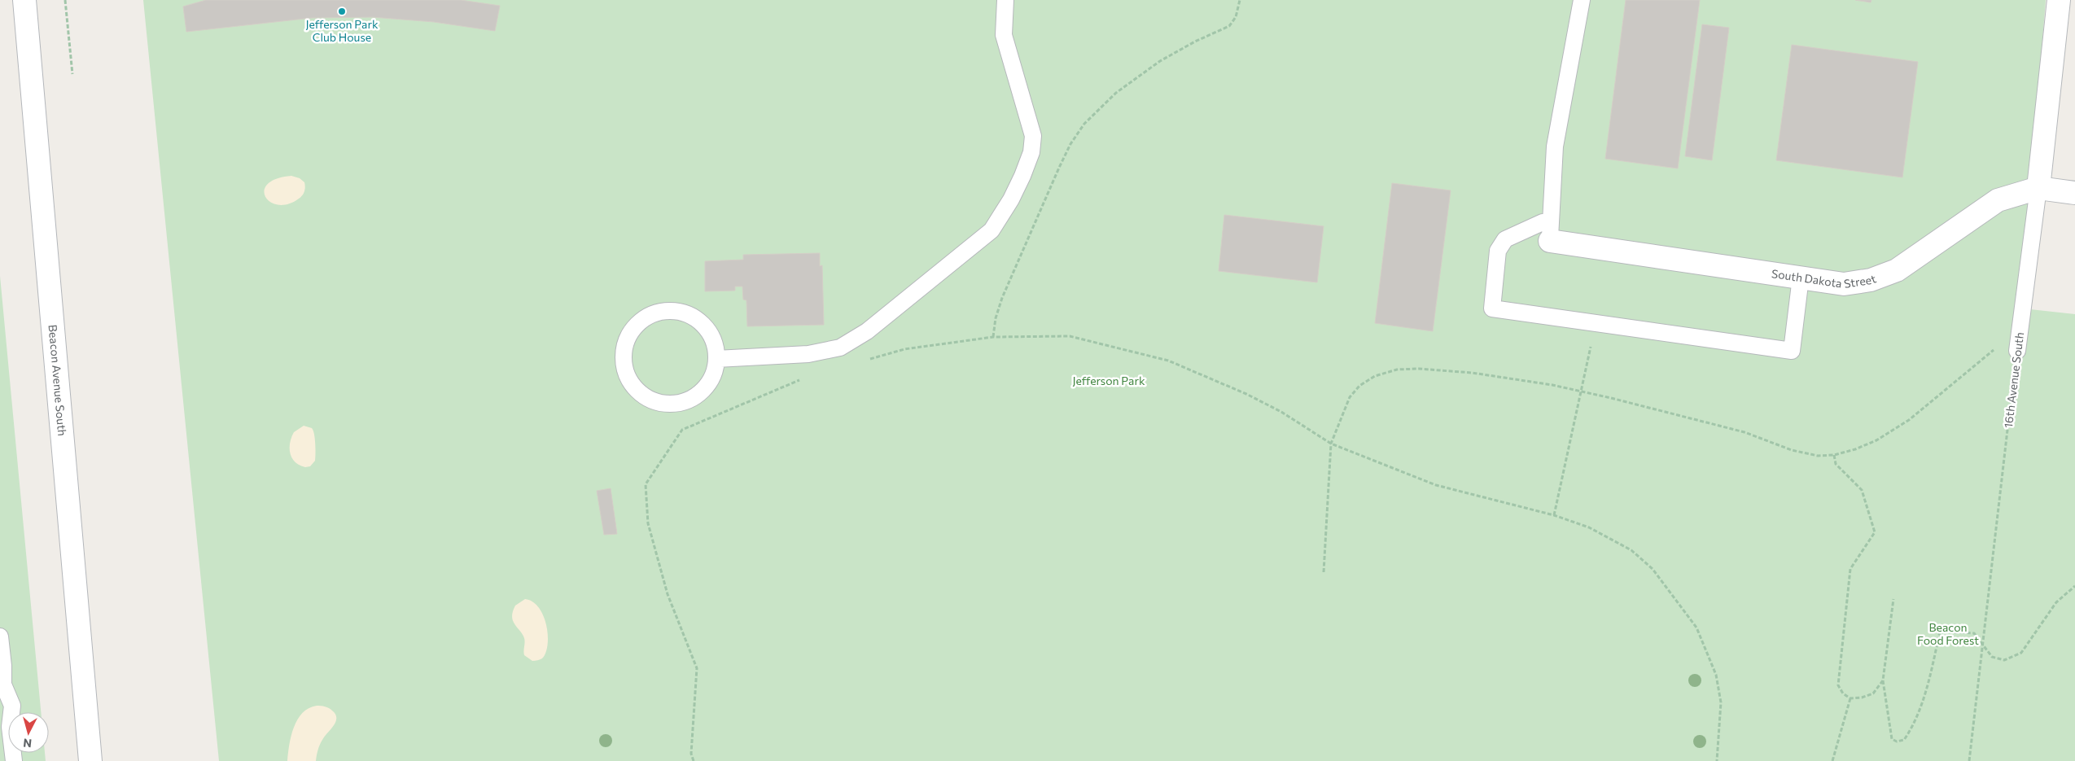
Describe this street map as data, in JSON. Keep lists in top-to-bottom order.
{
  "streets": {
    "main road": ["South Dakota Street", "16th Avenue South", "Beacon Avenue South"]
  },
  "crossings": [
    ["South Dakota Street", "16th Avenue South"]
  ],
  "parks": ["Jefferson Park", "Beacon Food Forest"],
  "places": ["Jefferson Park Club House"],
  "north": "bottom"
}
